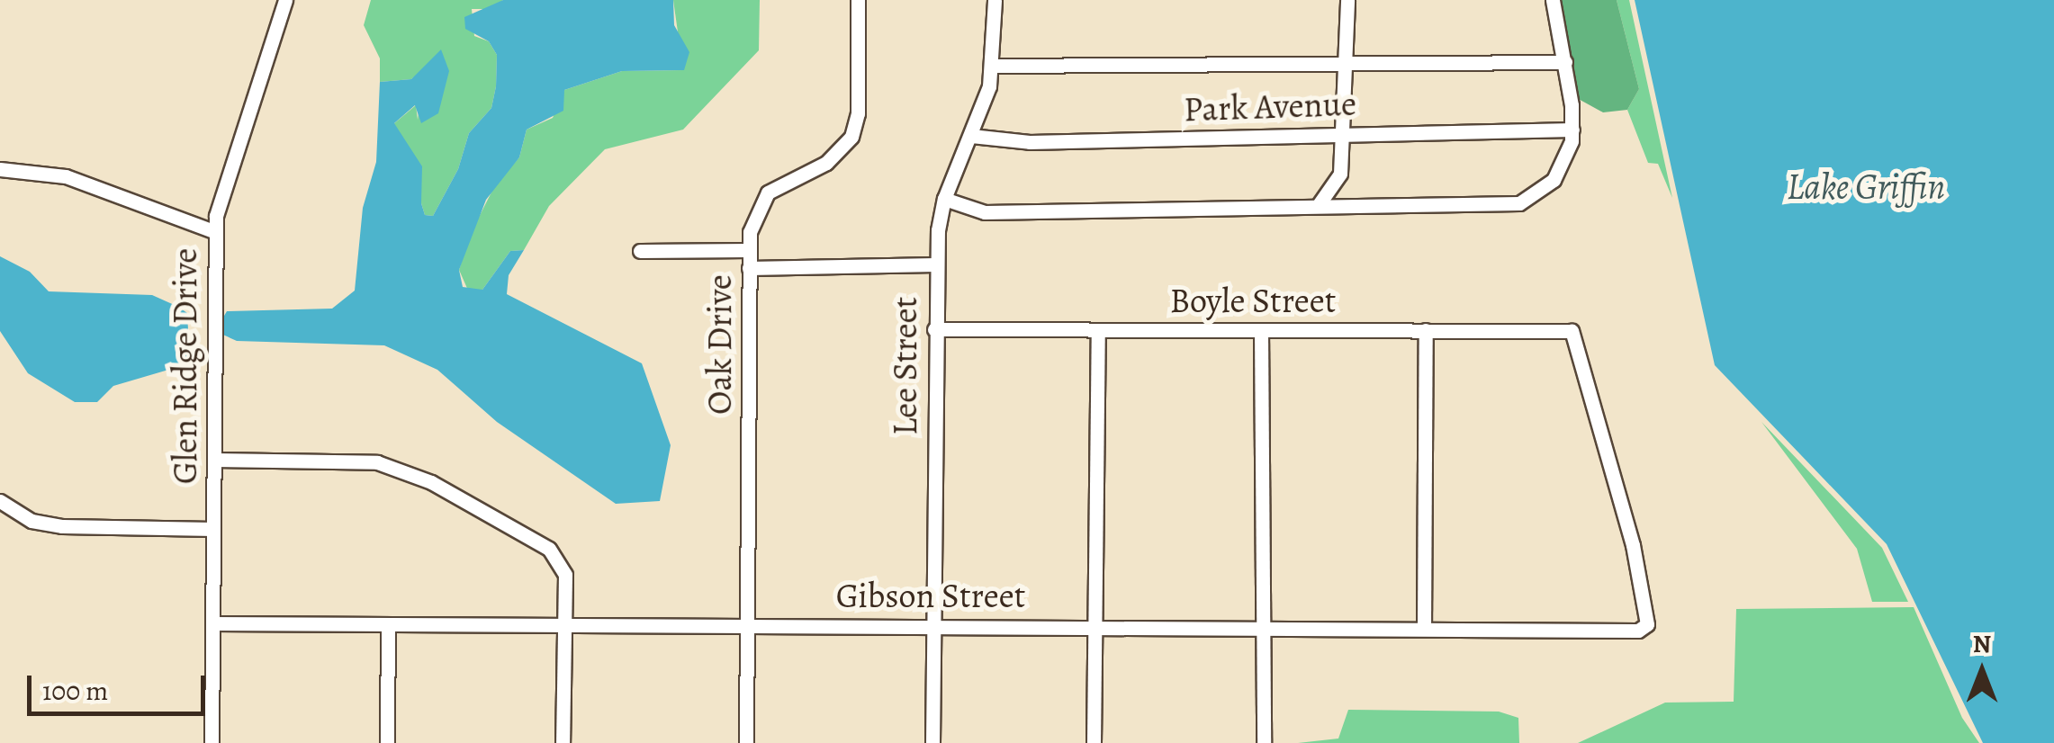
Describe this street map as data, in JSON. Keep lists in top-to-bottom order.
{
  "streets": {
    "street": [
      "Park Avenue",
      "Boyle Street",
      "Oak Drive",
      "Glen Ridge Drive",
      "Lee Street",
      "Gibson Street"
    ]
  },
  "crossings": [
    ["Park Avenue", "Lee Street"],
    ["Boyle Street", "Lee Street"],
    ["Boyle Street", "Gibson Street"],
    ["Oak Drive", "Gibson Street"],
    ["Glen Ridge Drive", "Gibson Street"],
    ["Lee Street", "Gibson Street"]
  ],
  "water": ["Lake Griffin"],
  "scale_bar": "100 m",
  "north": "top"
}
